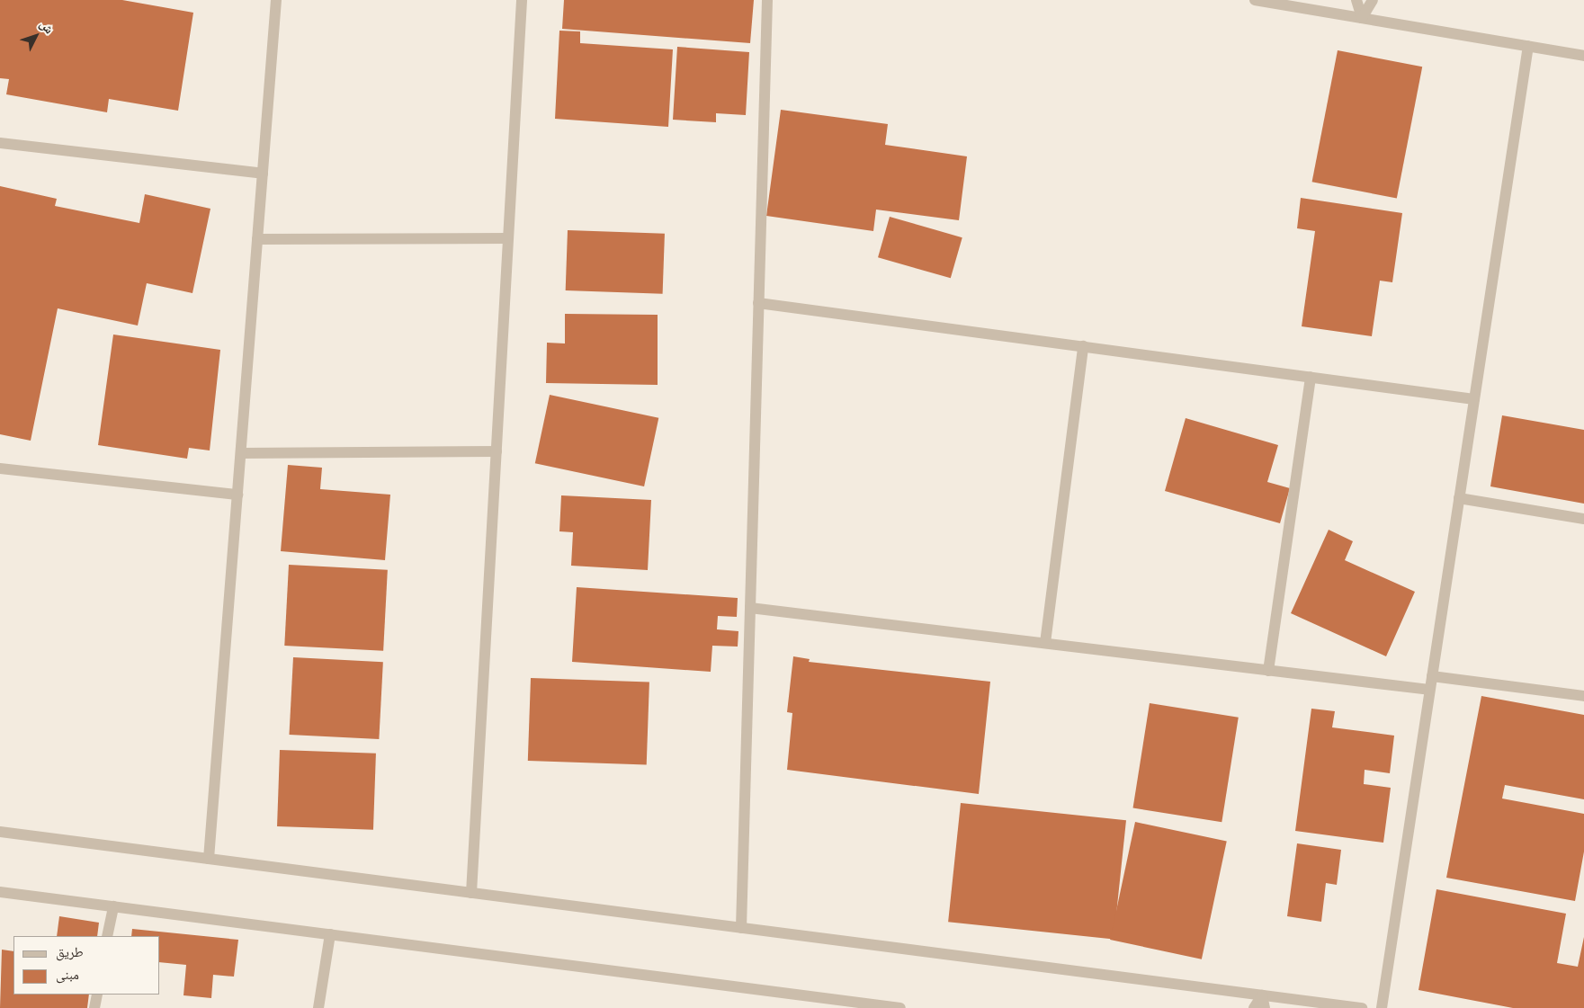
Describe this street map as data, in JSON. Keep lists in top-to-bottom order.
{
  "legend": ["طريق", "مبنى"],
  "north": "top right"
}
